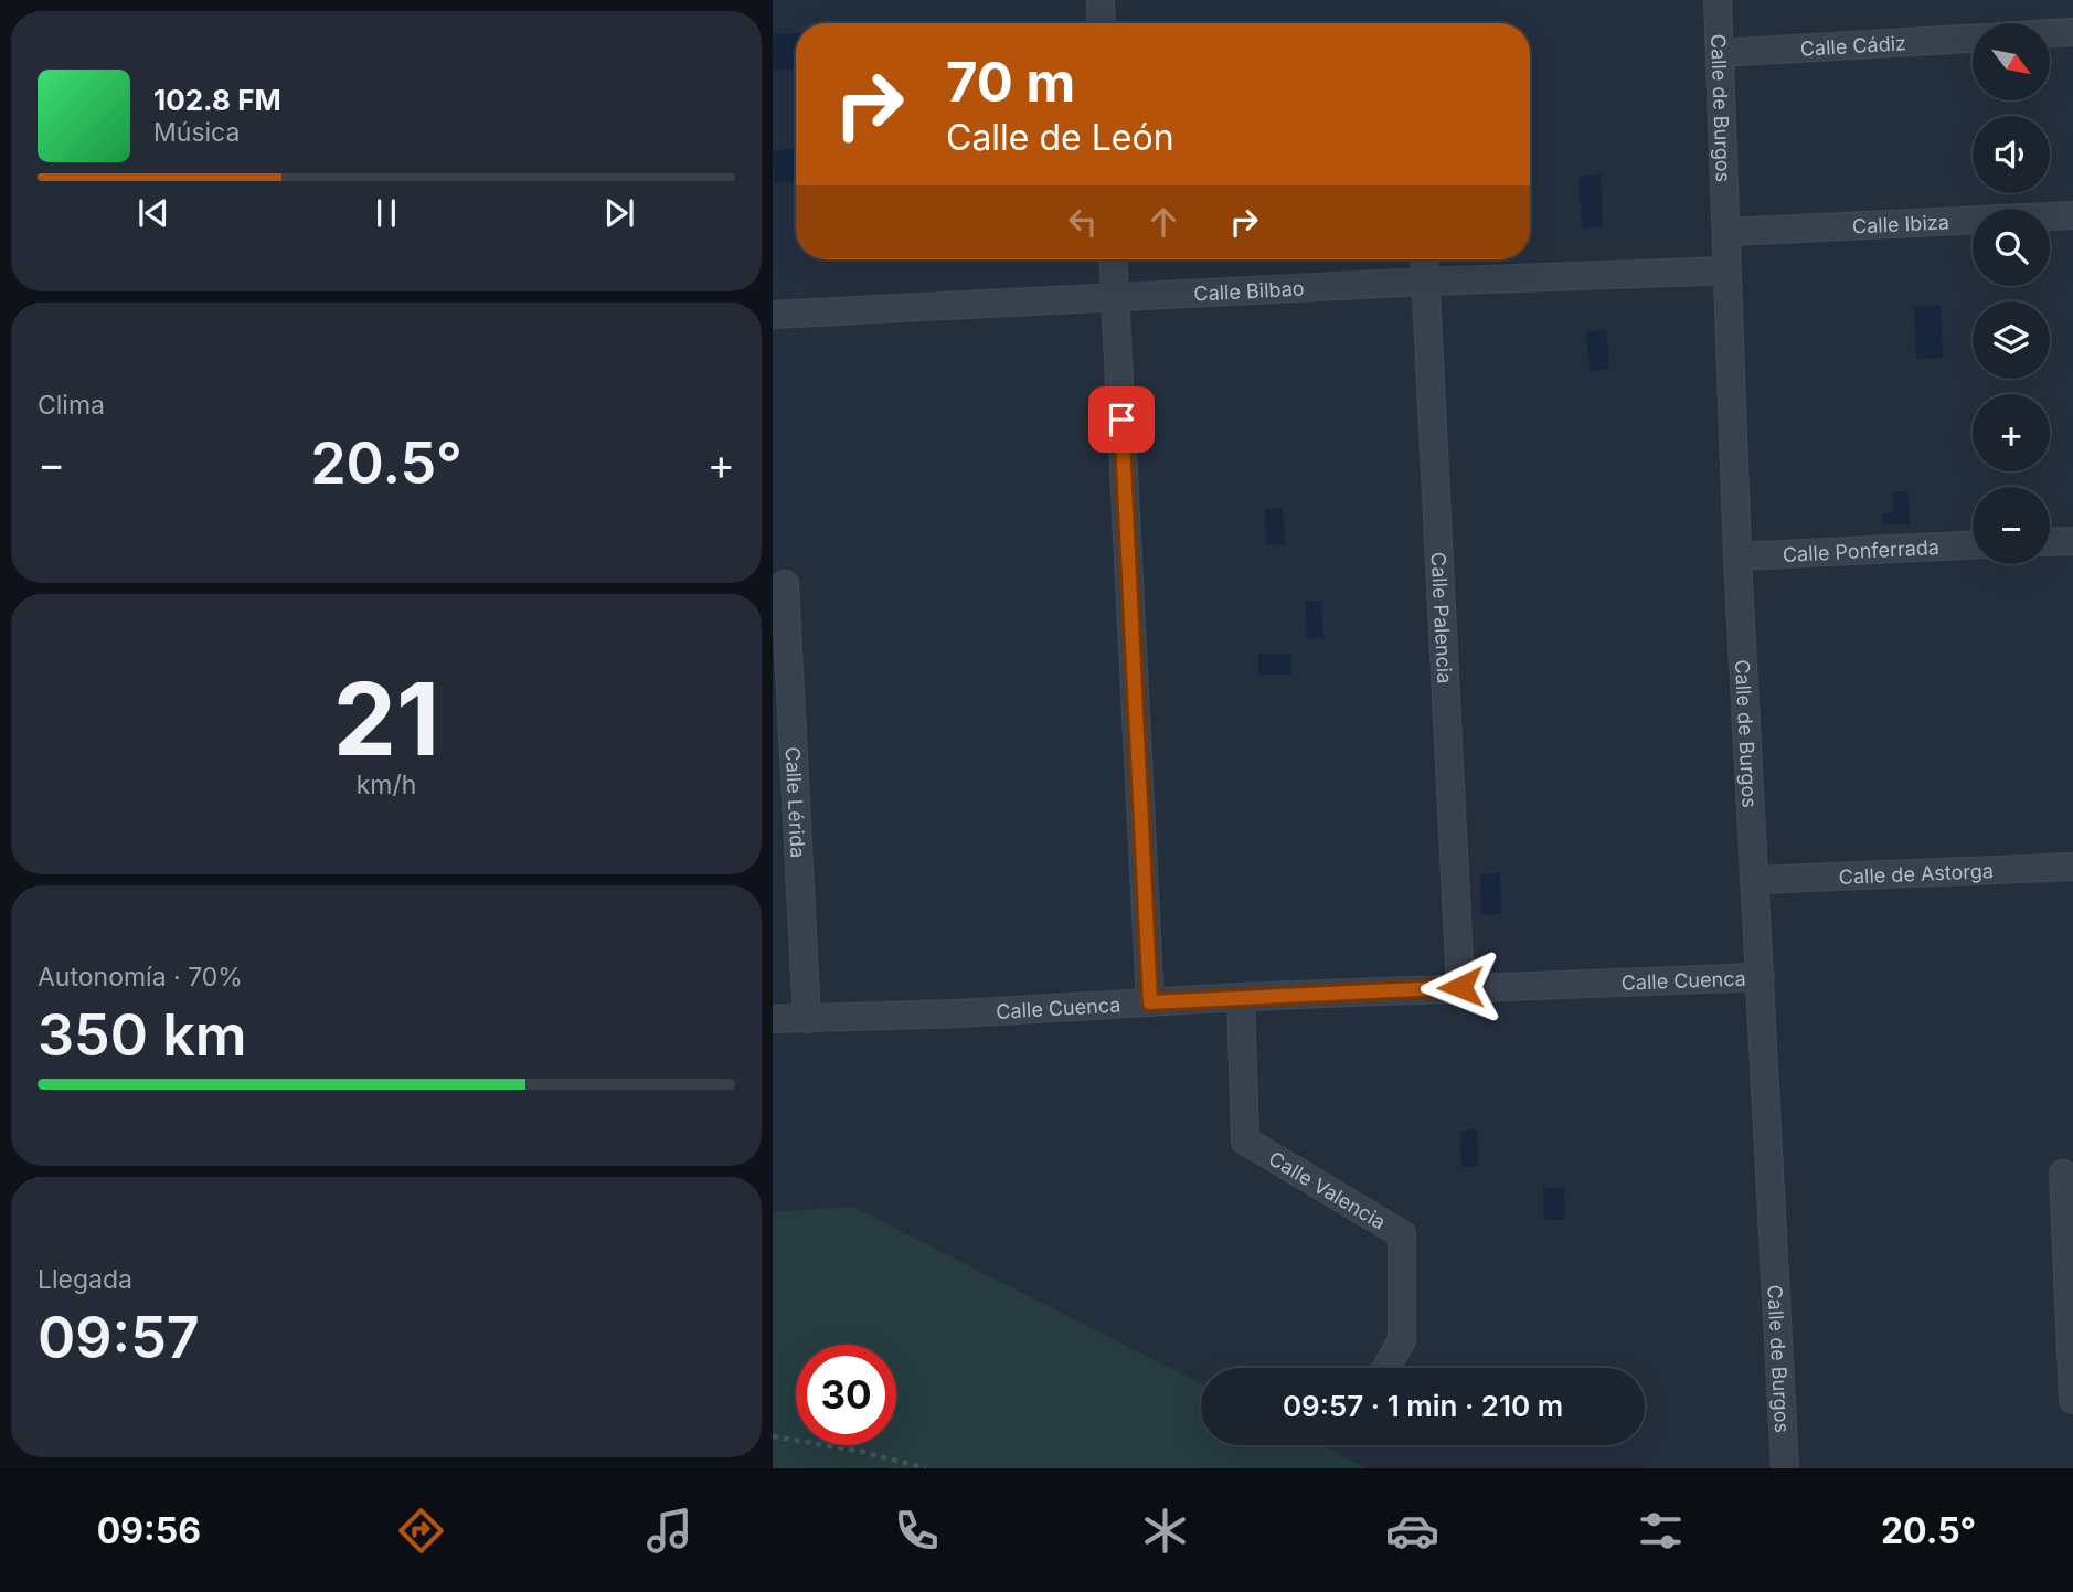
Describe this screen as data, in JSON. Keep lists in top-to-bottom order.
{
  "streets": {
    "street": [
      "Calle Cádiz",
      "Calle de Burgos",
      "Calle Ibiza",
      "Calle Bilbao",
      "Calle Ponferrada",
      "Calle Palencia",
      "Calle Lérida",
      "Calle de Astorga",
      "Calle Cuenca",
      "Calle Valencia"
    ]
  },
  "crossings": [
    ["Calle Cádiz", "Calle de Burgos"],
    ["Calle de Burgos", "Calle Ibiza"],
    ["Calle de Burgos", "Calle Bilbao"],
    ["Calle de Burgos", "Calle Ponferrada"],
    ["Calle de Burgos", "Calle de Astorga"],
    ["Calle de Burgos", "Calle Cuenca"],
    ["Calle Bilbao", "Calle Palencia"],
    ["Calle Palencia", "Calle Cuenca"],
    ["Calle Lérida", "Calle Cuenca"],
    ["Calle Cuenca", "Calle Valencia"]
  ],
  "north": "bottom right",
  "page": {
    "map_buttons": ["+", "−"],
    "turn": ["70 m", "Calle de León"],
    "song": ["102.8 FM", "Música"],
    "tile": [
      "Clima",
      ["21", "km/h"],
      ["Autonomía · 70%", "350 km"],
      ["Llegada", "09:57"]
    ],
    "heat": ["−", "20.5°", "+"],
    "limit": "30",
    "trip": "09:57 · 1 min · 210 m",
    "tabs": ["09:56", "20.5°"]
  }
}
